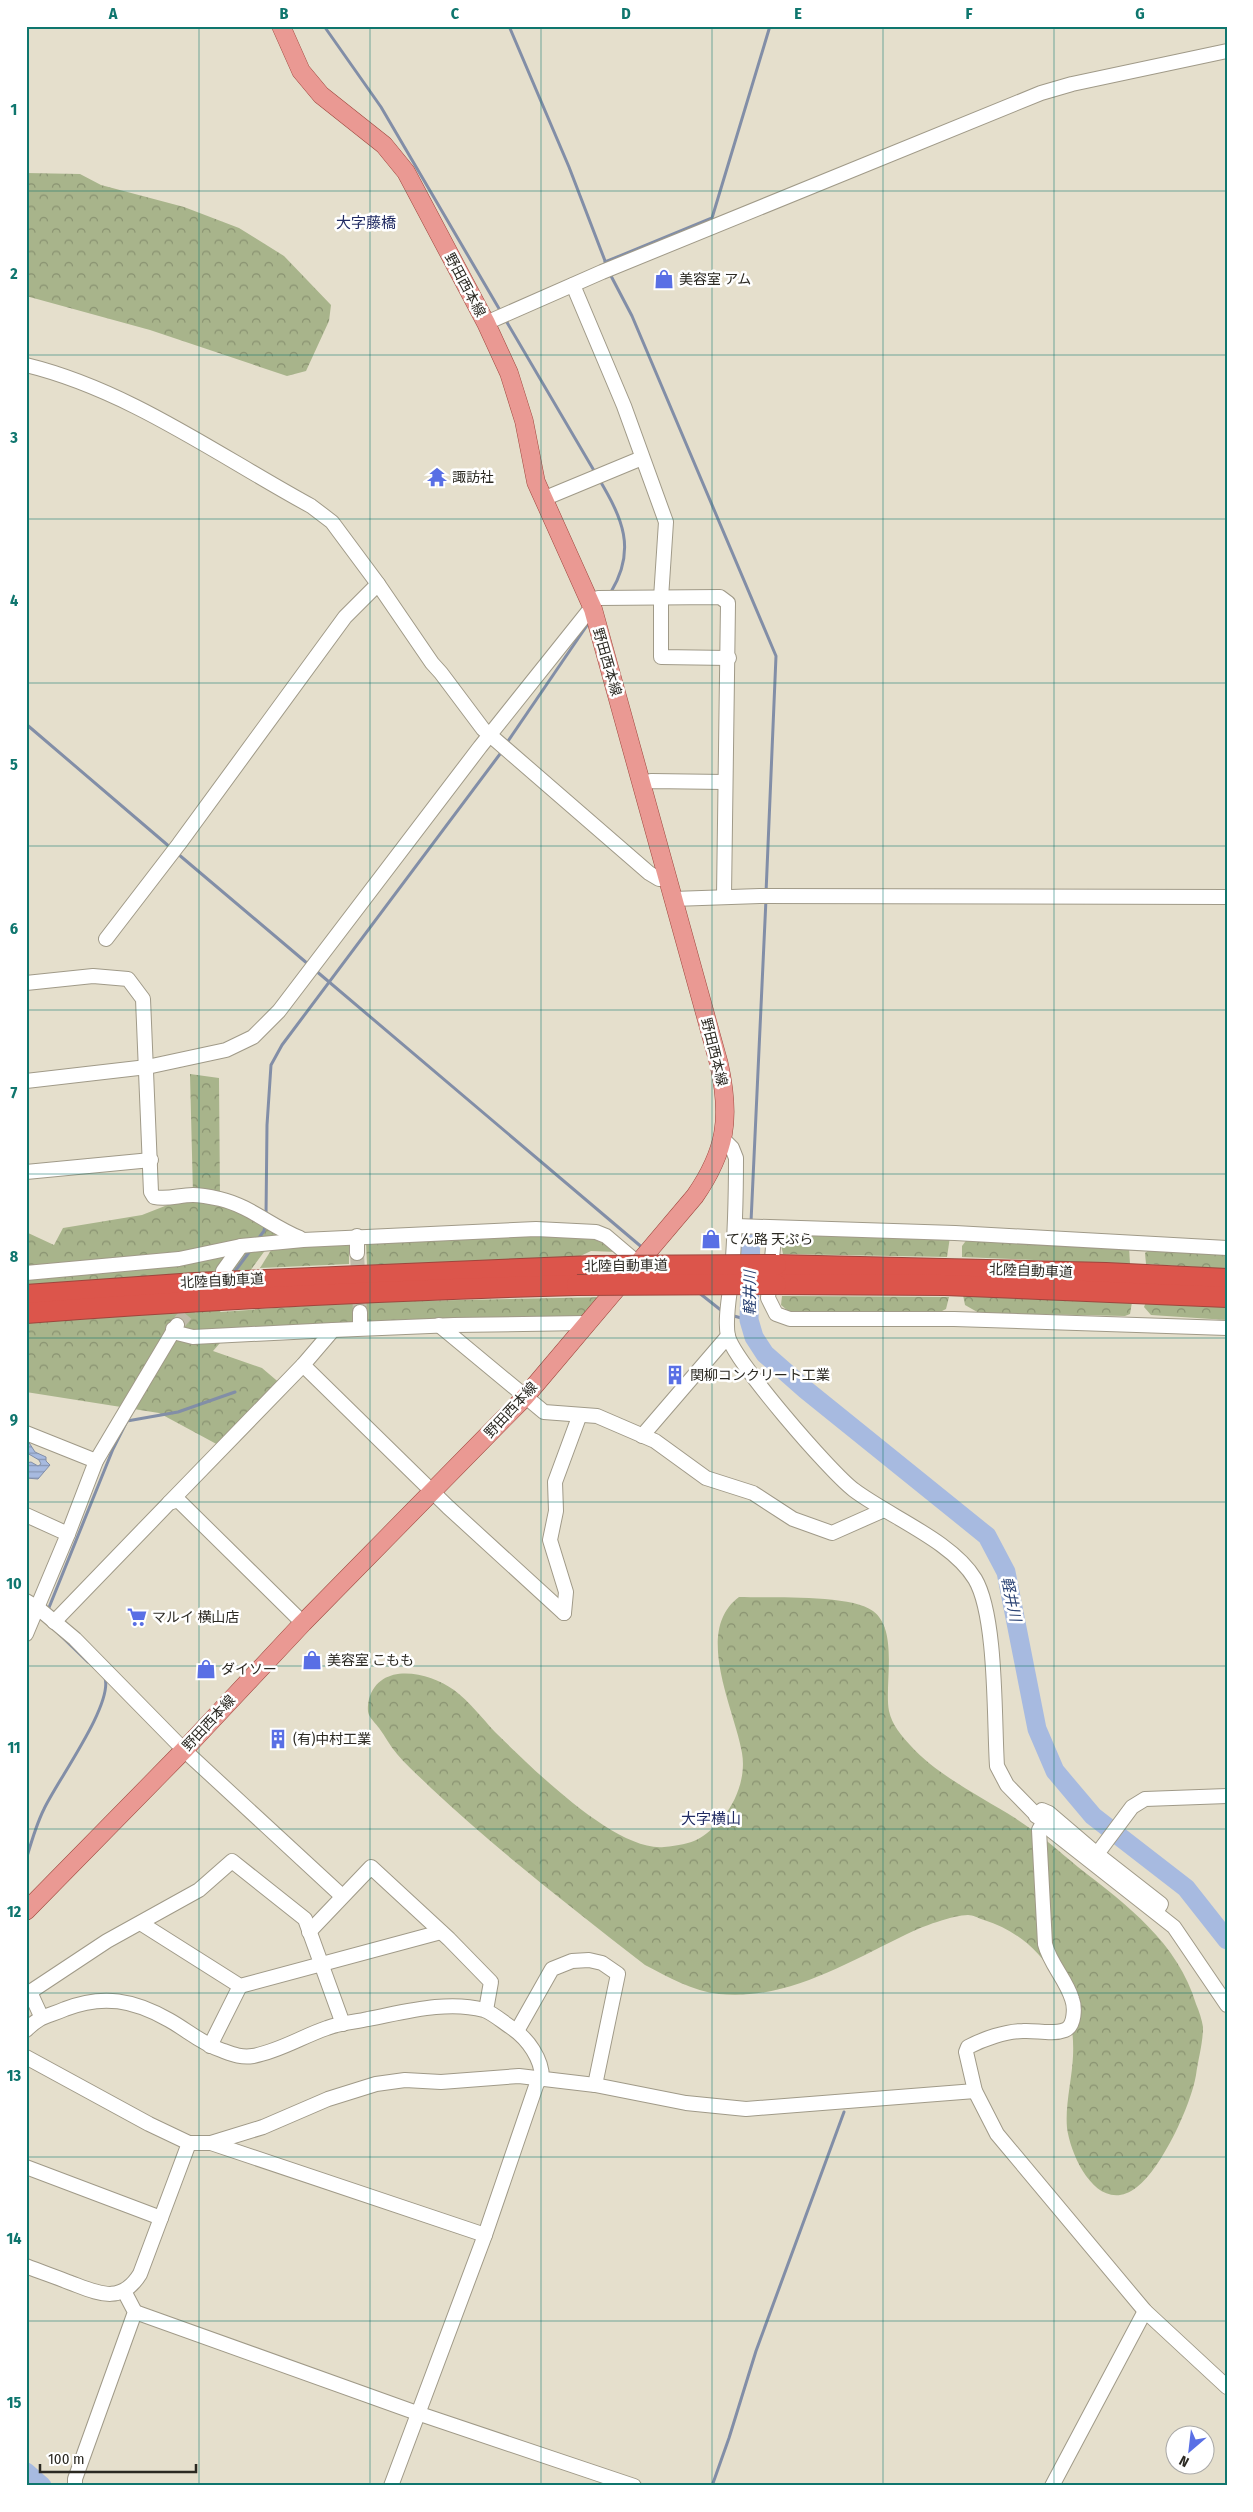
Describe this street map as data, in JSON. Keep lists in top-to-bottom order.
{
  "streets": {
    "highway": ["北陸自動車道"],
    "main road": ["野田西本線"]
  },
  "districts": ["大字藤橋", "大字横山"],
  "water": ["軽井川"],
  "places": {
    "shop": [
      "美容室 アム",
      "てん路 天ぷら",
      "美容室 こもも",
      "ダイソー"
    ],
    "temple": ["諏訪社"],
    "building": ["関柳コンクリート工業", "(有)中村工業"],
    "supermarket": ["マルイ 横山店"]
  },
  "scale_bar": "100 m",
  "north": "bottom left",
  "grid": {
    "columns": [
      "A",
      "B",
      "C",
      "D",
      "E",
      "F",
      "G"
    ],
    "rows": [
      "1",
      "2",
      "3",
      "4",
      "5",
      "6",
      "7",
      "8",
      "9",
      "10",
      "11",
      "12",
      "13",
      "14",
      "15"
    ]
  }
}
